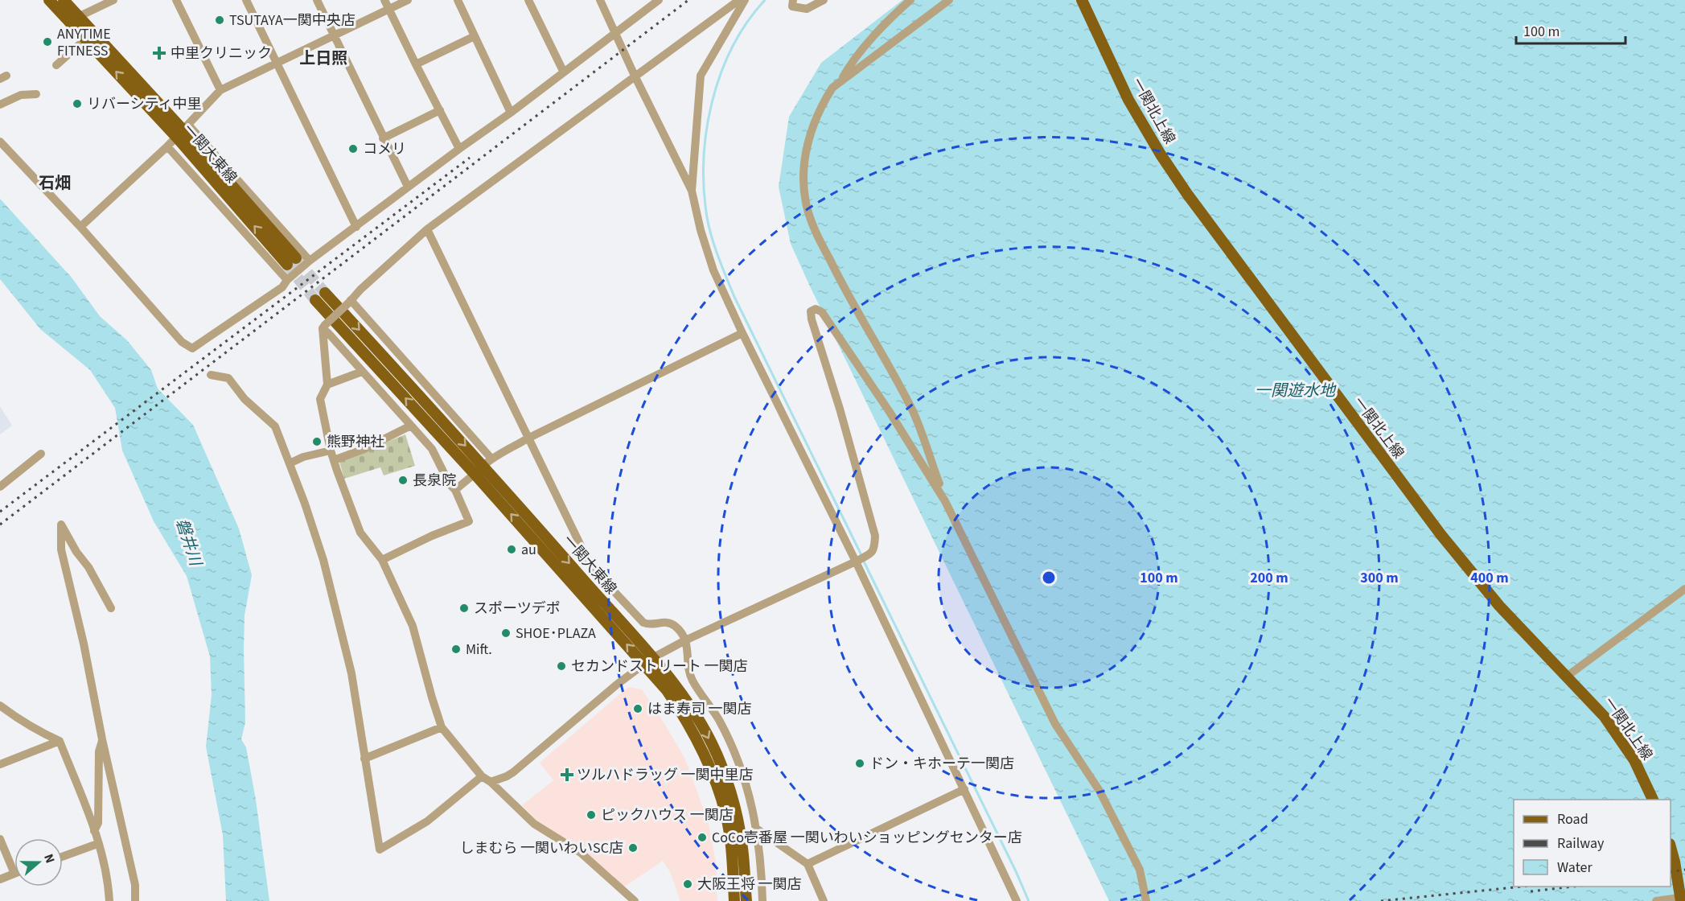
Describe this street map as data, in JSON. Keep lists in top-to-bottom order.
{
  "streets": {
    "main road": ["一関北上線", "一関大東線"]
  },
  "districts": ["上日照", "石畑"],
  "water": ["一関遊水地", "磐井川"],
  "places": {
    "other": [
      "TSUTAYA一関中央店",
      "ANYTIME FITNESS",
      "リバーシティ中里",
      "コメリ",
      "熊野神社",
      "長泉院",
      "au",
      "スポーツデポ",
      "SHOE･PLAZA",
      "Mift.",
      "セカンドストリート 一関店",
      "はま寿司 一関店",
      "ドン・キホーテ一関店",
      "ピックハウス 一関店",
      "CoCo壱番屋 一関いわいショッピングセンター店",
      "しまむら 一関いわいSC店",
      "大阪王将 一関店"
    ],
    "health": ["中里クリニック", "ツルハドラッグ 一関中里店"]
  },
  "legend": ["Road", "Railway", "Water"],
  "scale_bar": "100 m",
  "north": "right",
  "rings": [
    "100 m",
    "200 m",
    "300 m",
    "400 m"
  ]
}
